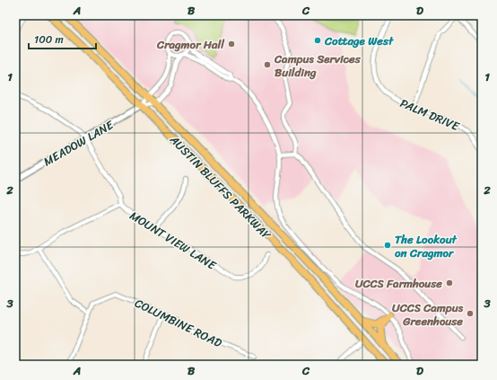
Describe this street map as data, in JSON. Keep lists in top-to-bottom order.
{
  "streets": {
    "main road": ["AUSTIN BLUFFS PARKWAY"],
    "street": [
      "PALM DRIVE",
      "MEADOW LANE",
      "MOUNT VIEW LANE",
      "COLUMBINE ROAD"
    ]
  },
  "crossings": [
    ["MEADOW LANE", "AUSTIN BLUFFS PARKWAY"],
    ["MEADOW LANE", "MOUNT VIEW LANE"]
  ],
  "places": [
    "Cottage West",
    "Cragmor Hall",
    "Campus Services Building",
    "The Lookout on Cragmor",
    "UCCS Farmhouse",
    "UCCS Campus Greenhouse"
  ],
  "scale_bar": "100 m",
  "grid": {
    "columns": [
      "A",
      "B",
      "C",
      "D"
    ],
    "rows": ["1", "2", "3"]
  }
}
